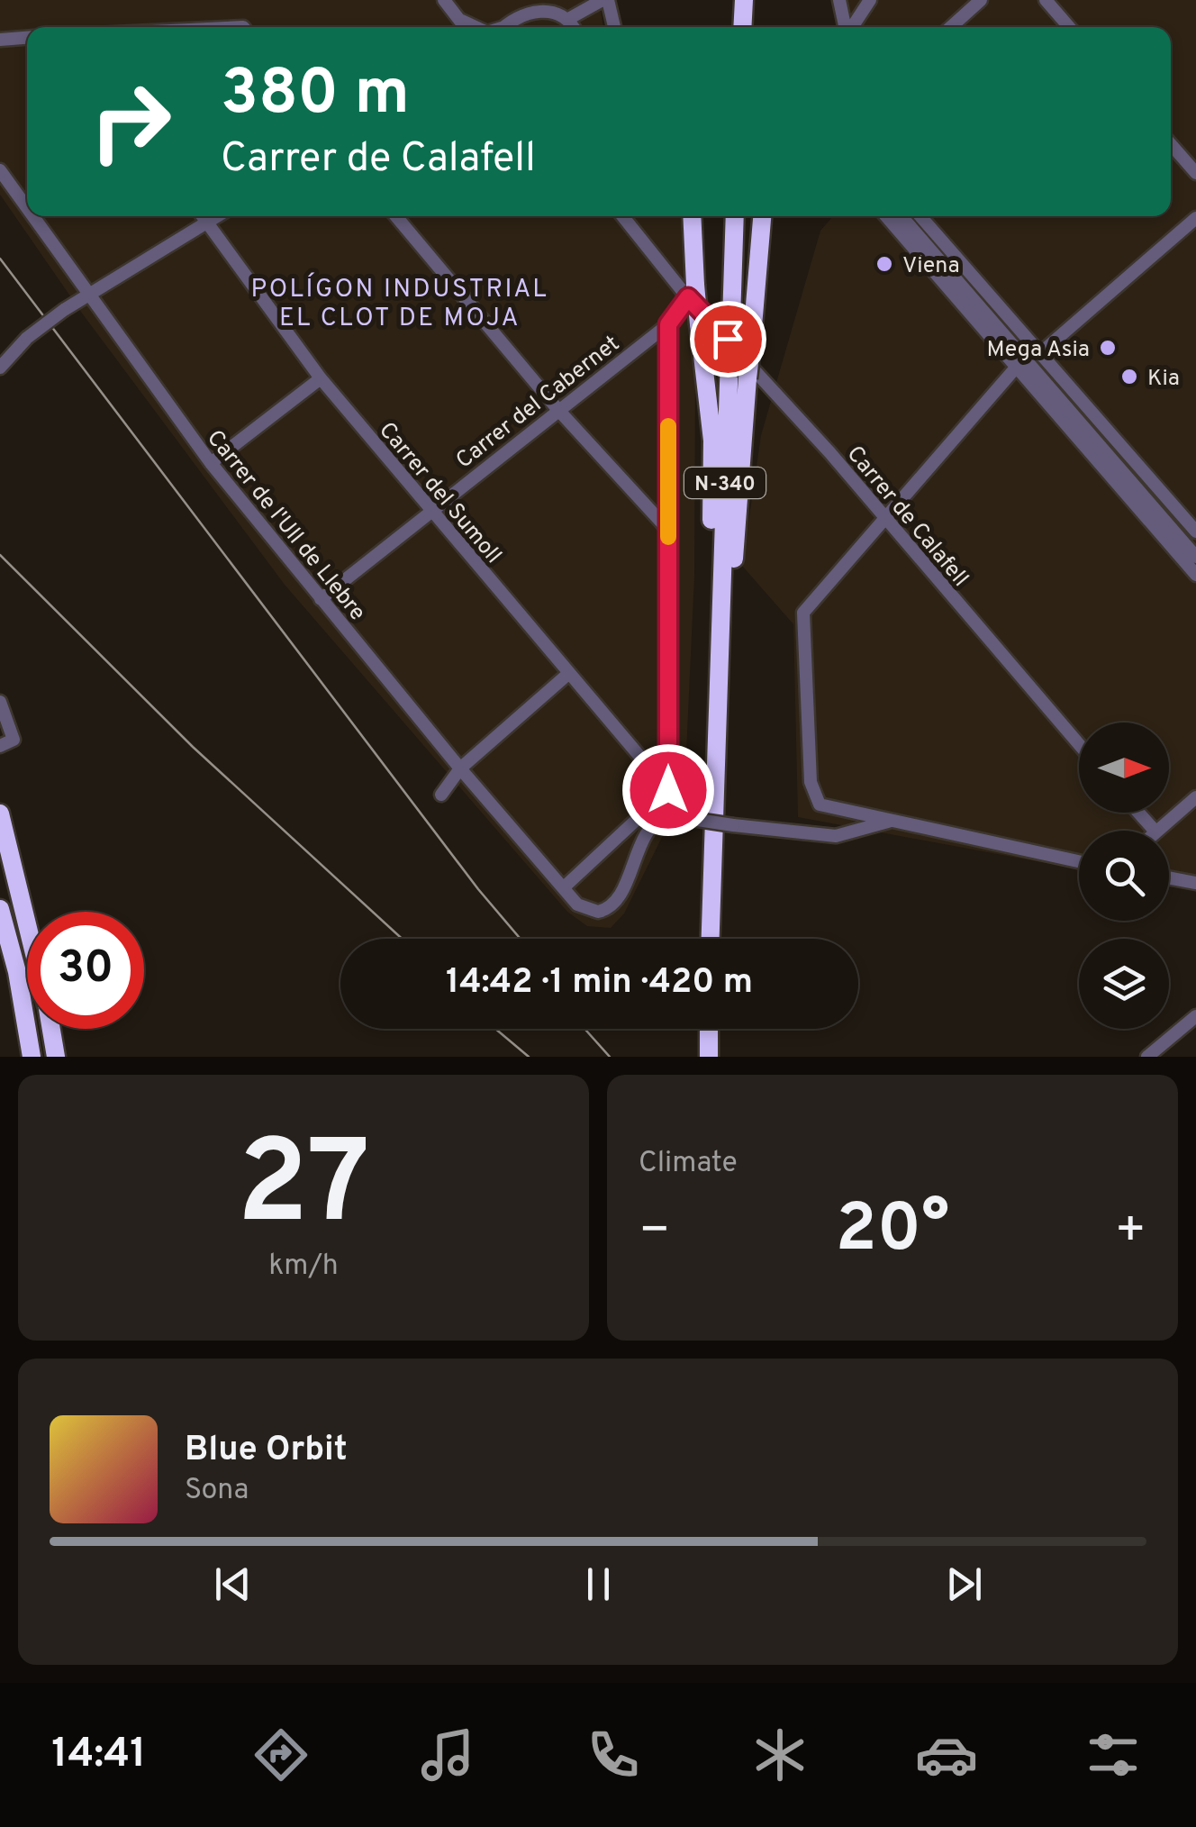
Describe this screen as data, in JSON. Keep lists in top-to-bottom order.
{
  "streets": {
    "highway": ["N-340"],
    "street": [
      "Carrer del Cabernet",
      "Carrer del Sumoll",
      "Carrer de Calafell",
      "Carrer de l'Ull de Llebre"
    ]
  },
  "crossings": [
    ["Carrer del Cabernet", "Carrer del Sumoll"],
    ["Carrer del Cabernet", "Carrer de Calafell"],
    ["Carrer del Cabernet", "Carrer de l'Ull de Llebre"]
  ],
  "districts": ["POLÍGON INDUSTRIAL EL CLOT DE MOJA"],
  "places": ["Viena", "Mega Asia", "Kia"],
  "north": "right",
  "page": {
    "turn": ["380 m", "Carrer de Calafell"],
    "limit": "30",
    "trip": "14:42 · 1 min · 420 m",
    "tile": [
      ["27", "km/h"],
      "Climate"
    ],
    "heat": ["−", "20°", "+"],
    "song": ["Blue Orbit", "Sona"],
    "tabs": "14:41"
  }
}
